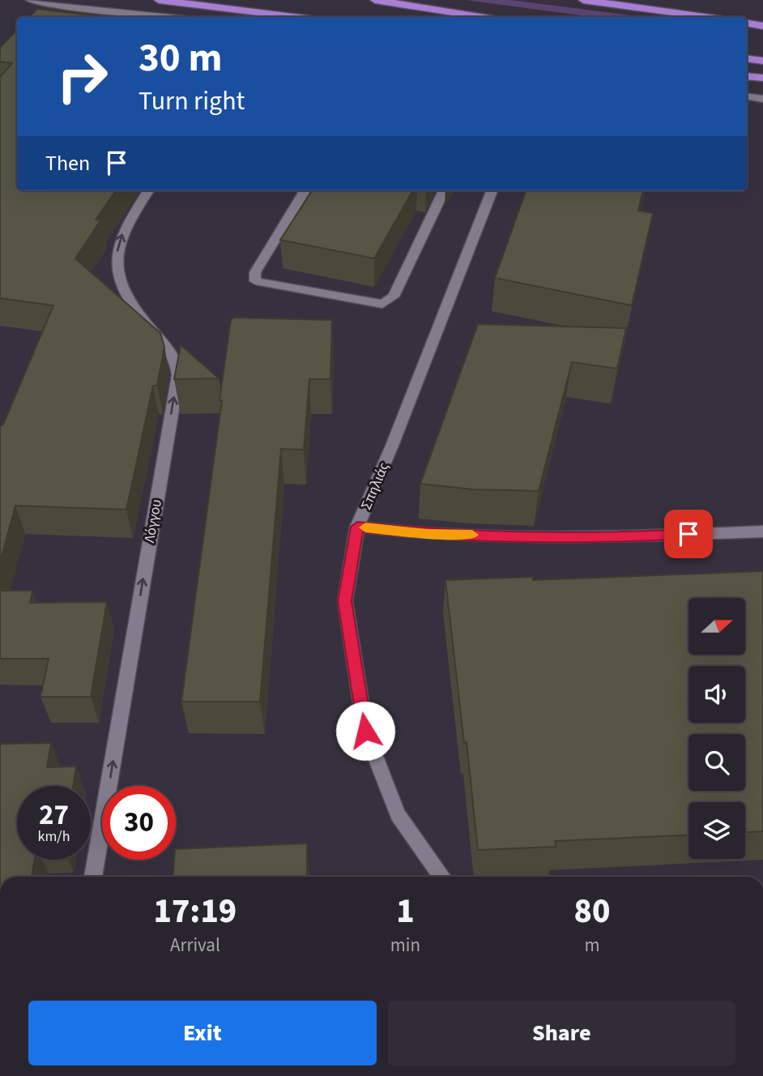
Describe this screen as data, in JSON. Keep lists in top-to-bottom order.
{
  "streets": {
    "street": ["Σπηλιάς", "Λόγγου"]
  },
  "one_way": ["Λόγγου"],
  "north": "right",
  "page": {
    "turn": ["30 m", "Turn right"],
    "then": "Then",
    "speed": "27 km/h",
    "limit": "30",
    "eta": [
      "17:19",
      "Arrival",
      "1",
      "min",
      "80",
      "m"
    ],
    "buttons": ["Exit", "Share"]
  }
}
